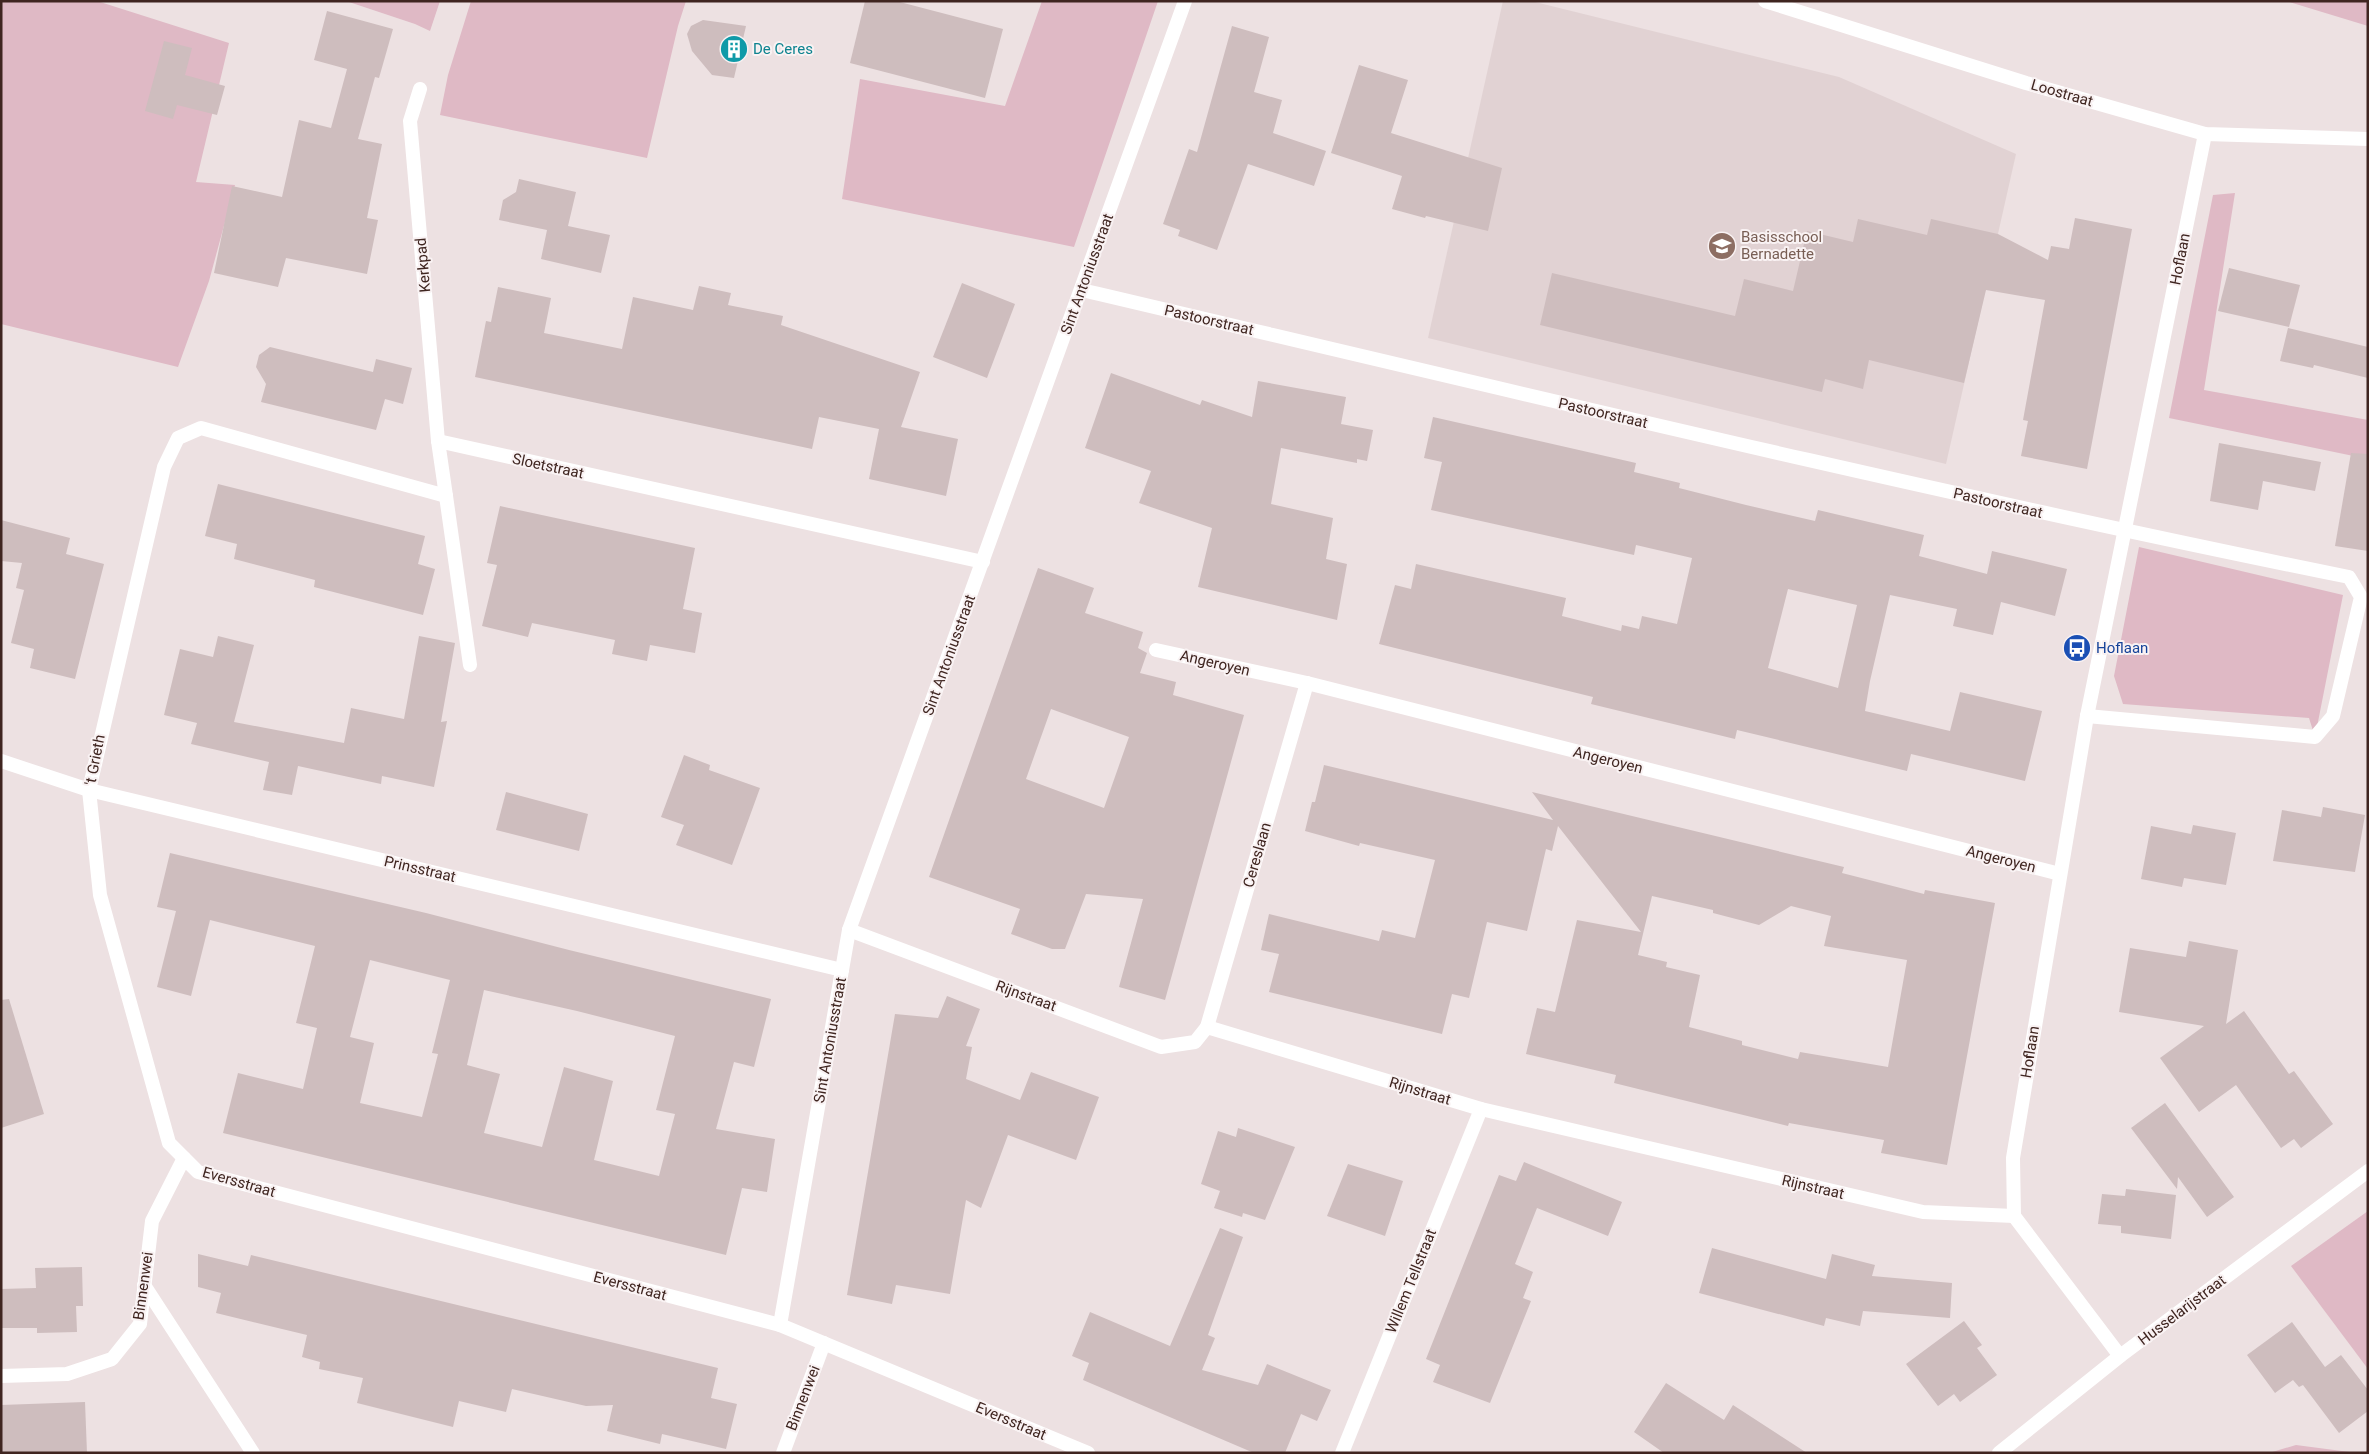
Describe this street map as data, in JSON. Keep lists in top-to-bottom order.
{
  "streets": {
    "street": [
      "Loostraat",
      "Hoflaan",
      "Kerkpad",
      "Sint Antoniusstraat",
      "Pastoorstraat",
      "Sloetstraat",
      "Angeroyen",
      "'t Grieth",
      "Cereslaan",
      "Prinsstraat",
      "Rijnstraat",
      "Eversstraat",
      "Willem Tellstraat",
      "Binnenwei",
      "Husselarijstraat"
    ]
  },
  "crossings": [
    ["Loostraat", "Hoflaan"],
    ["Hoflaan", "Pastoorstraat"],
    ["Hoflaan", "Angeroyen"],
    ["Hoflaan", "Rijnstraat"],
    ["Kerkpad", "Sloetstraat"],
    ["Sint Antoniusstraat", "Pastoorstraat"],
    ["Sint Antoniusstraat", "Sloetstraat"],
    ["Sint Antoniusstraat", "Prinsstraat"],
    ["Sint Antoniusstraat", "Rijnstraat"],
    ["Sint Antoniusstraat", "Eversstraat"],
    ["Angeroyen", "Cereslaan"],
    ["'t Grieth", "Prinsstraat"],
    ["'t Grieth", "Eversstraat"],
    ["Cereslaan", "Rijnstraat"],
    ["Rijnstraat", "Willem Tellstraat"],
    ["Eversstraat", "Binnenwei"]
  ],
  "places": {
    "building": ["De Ceres"],
    "school or university": ["Basisschool Bernadette"],
    "bus stop": ["Hoflaan"]
  }
}
